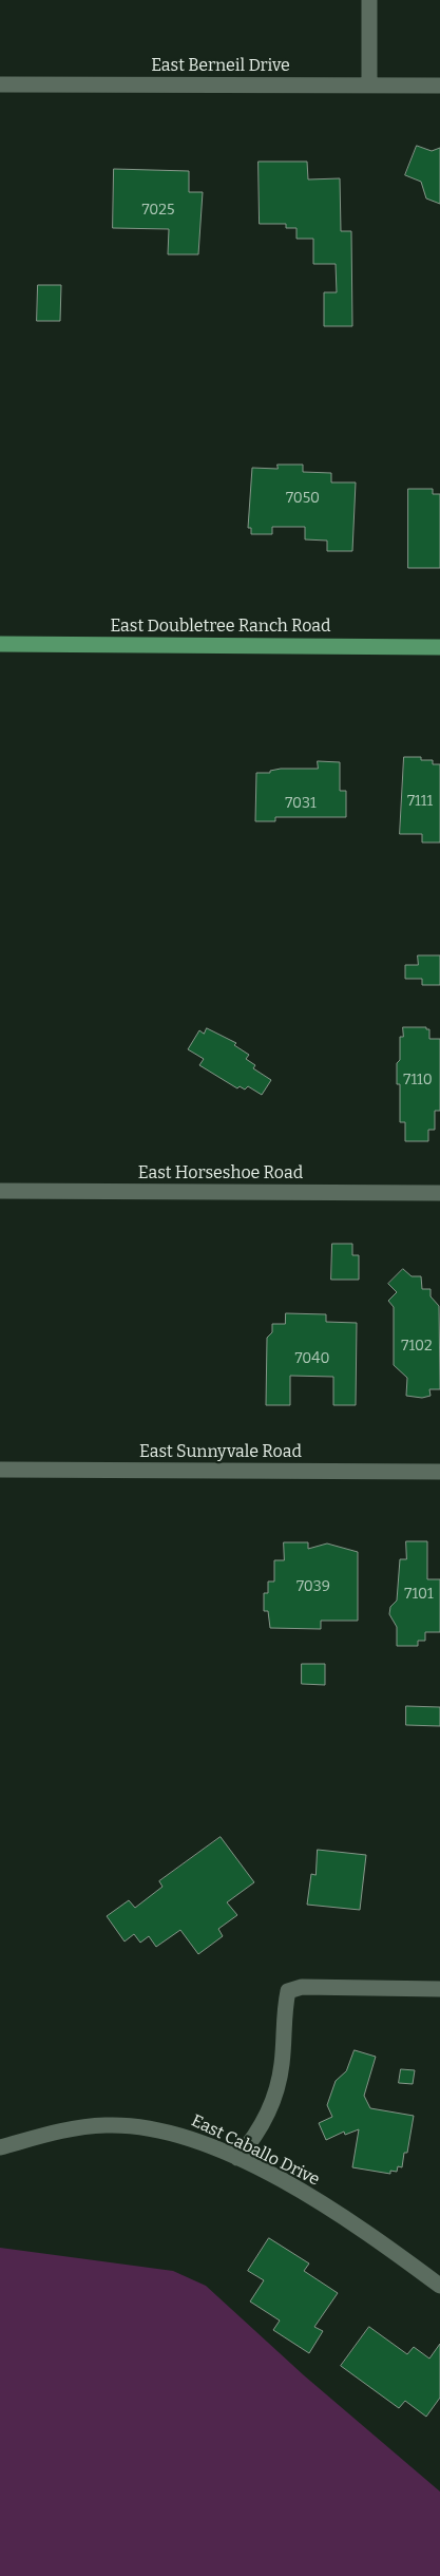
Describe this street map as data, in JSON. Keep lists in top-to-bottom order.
{
  "streets": {
    "main road": ["East Doubletree Ranch Road"],
    "street": [
      "East Berneil Drive",
      "East Horseshoe Road",
      "East Sunnyvale Road",
      "East Caballo Drive"
    ]
  },
  "house_numbers": [
    "7025",
    "7050",
    "7111",
    "7031",
    "7110",
    "7102",
    "7040",
    "7039",
    "7101"
  ]
}
